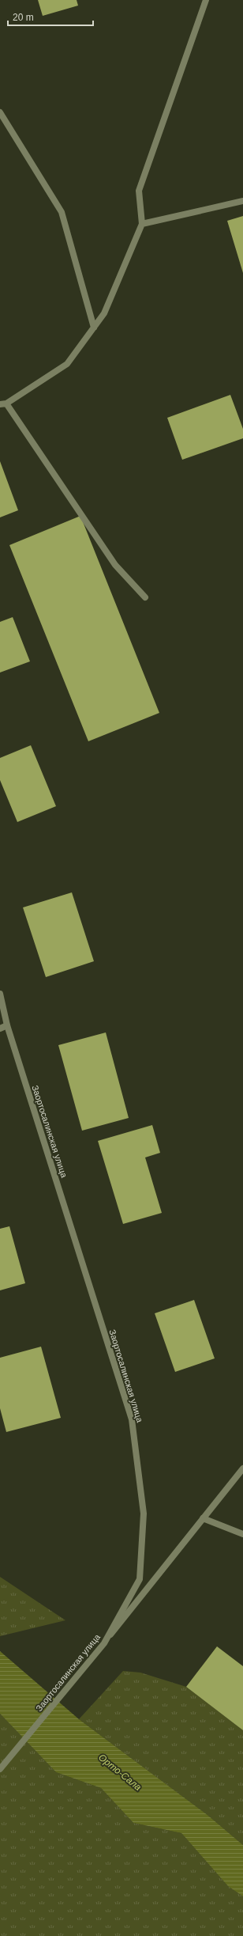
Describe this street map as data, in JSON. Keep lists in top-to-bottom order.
{
  "streets": {
    "street": ["Заортосалинская улица"]
  },
  "water": ["Орто-Сала"],
  "scale_bar": "20 m"
}
